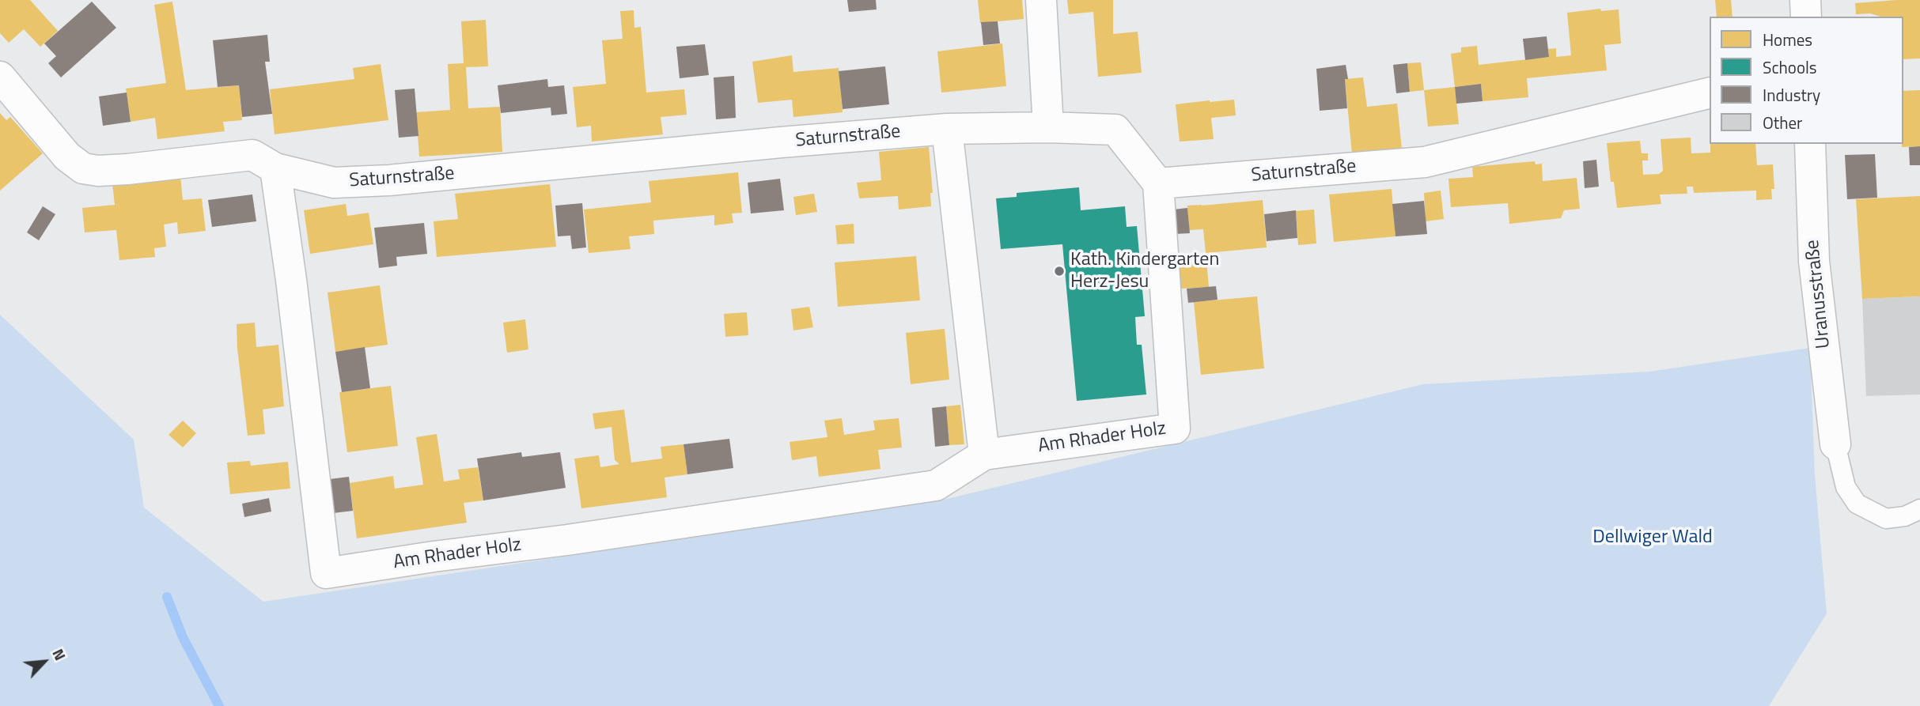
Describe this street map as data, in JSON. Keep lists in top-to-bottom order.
{
  "streets": {
    "street": ["Saturnstraße", "Uranusstraße", "Am Rhader Holz"]
  },
  "crossings": [
    ["Saturnstraße", "Am Rhader Holz"]
  ],
  "parks": ["Dellwiger Wald"],
  "places": ["Kath. Kindergarten Herz-Jesu"],
  "legend": [
    "Homes",
    "Schools",
    "Industry",
    "Other"
  ],
  "north": "top right"
}
